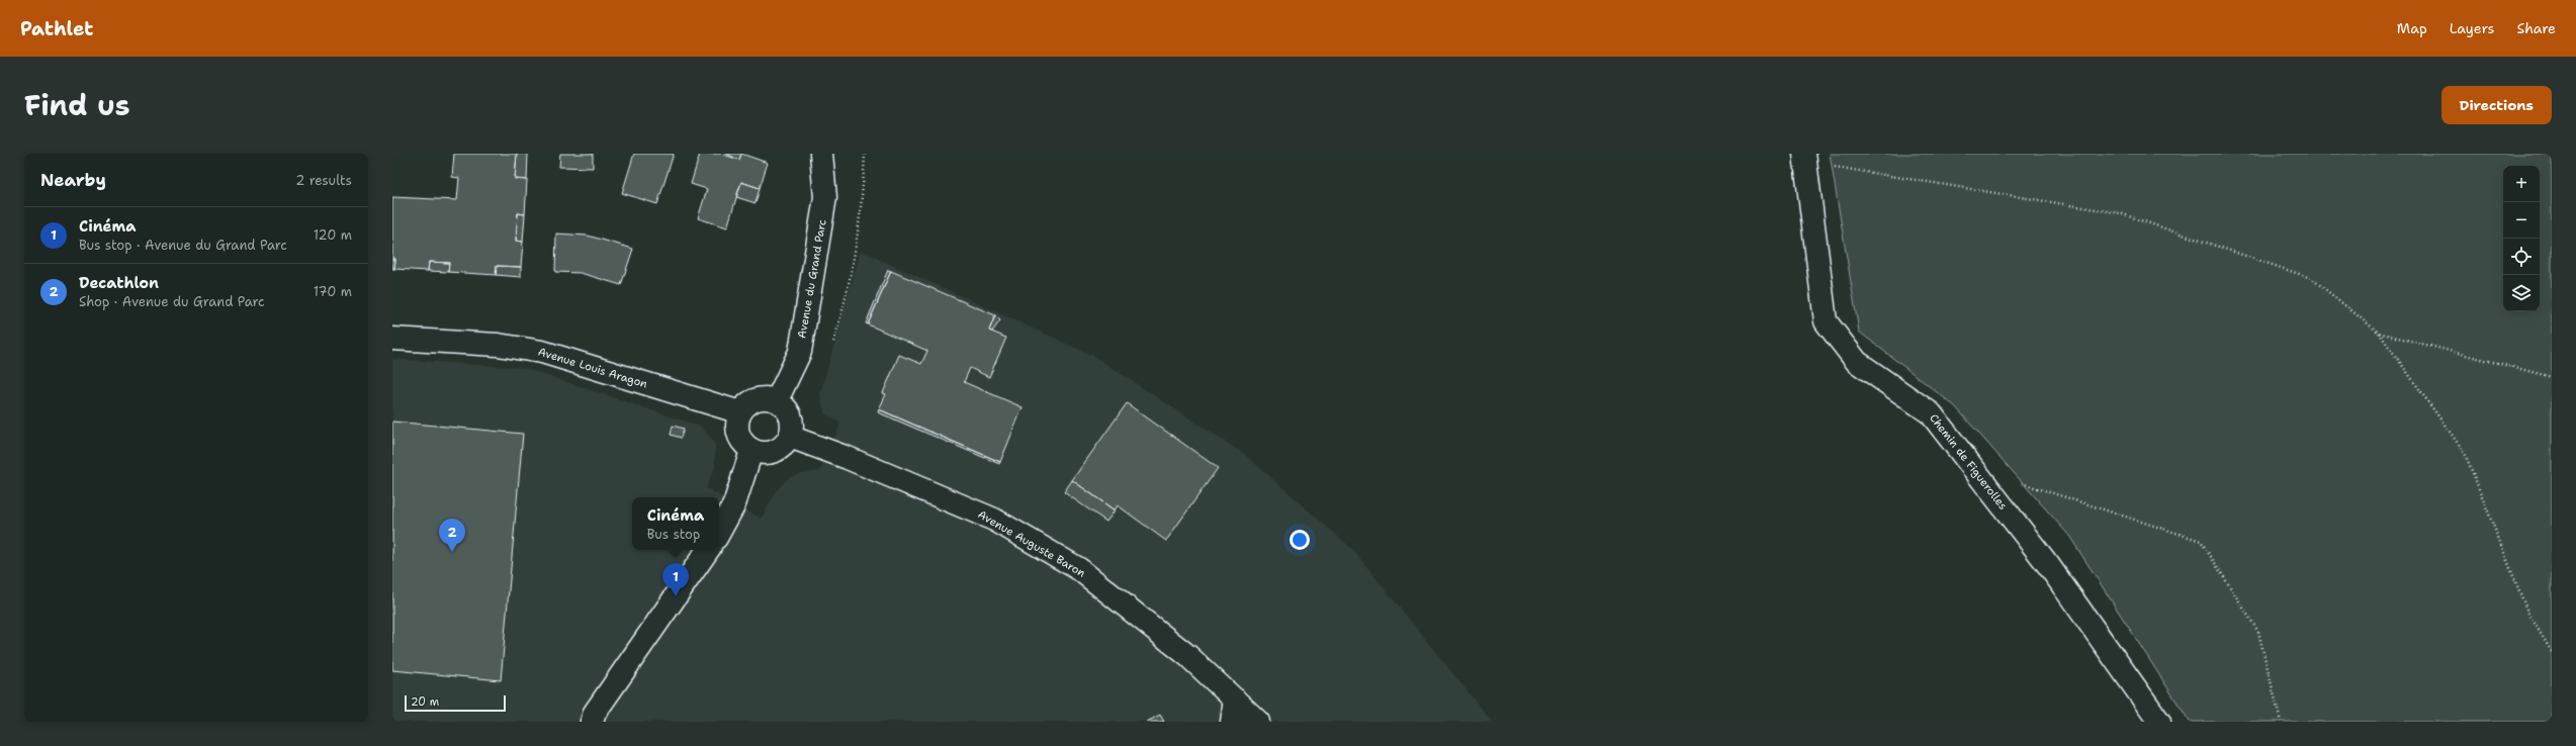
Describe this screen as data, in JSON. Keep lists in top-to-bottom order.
{
  "streets": {
    "street": [
      "Avenue du Grand Parc",
      "Avenue Louis Aragon",
      "Chemin de Figuerolles",
      "Avenue Auguste Baron"
    ]
  },
  "crossings": [
    ["Avenue du Grand Parc", "Avenue Louis Aragon"],
    ["Avenue du Grand Parc", "Avenue Auguste Baron"],
    ["Avenue Louis Aragon", "Avenue Auguste Baron"]
  ],
  "scale_bar": "20 m",
  "page": {
    "header": "Pathlet",
    "nav": ["Map", "Layers", "Share"],
    "title": "Find us",
    "buttons": "Directions",
    "heading": ["Nearby", "2 results"],
    "map_buttons": ["+", "−"],
    "list": [
      {
        "mark": "1",
        "name": "Cinéma",
        "note": "Bus stop · Avenue du Grand Parc",
        "value": "120 m"
      },
      {
        "mark": "2",
        "name": "Decathlon",
        "note": "Shop · Avenue du Grand Parc",
        "value": "170 m"
      }
    ],
    "popup": ["Cinéma", "Bus stop"],
    "pins": ["2", "1"],
    "scale": "20 m"
  }
}
